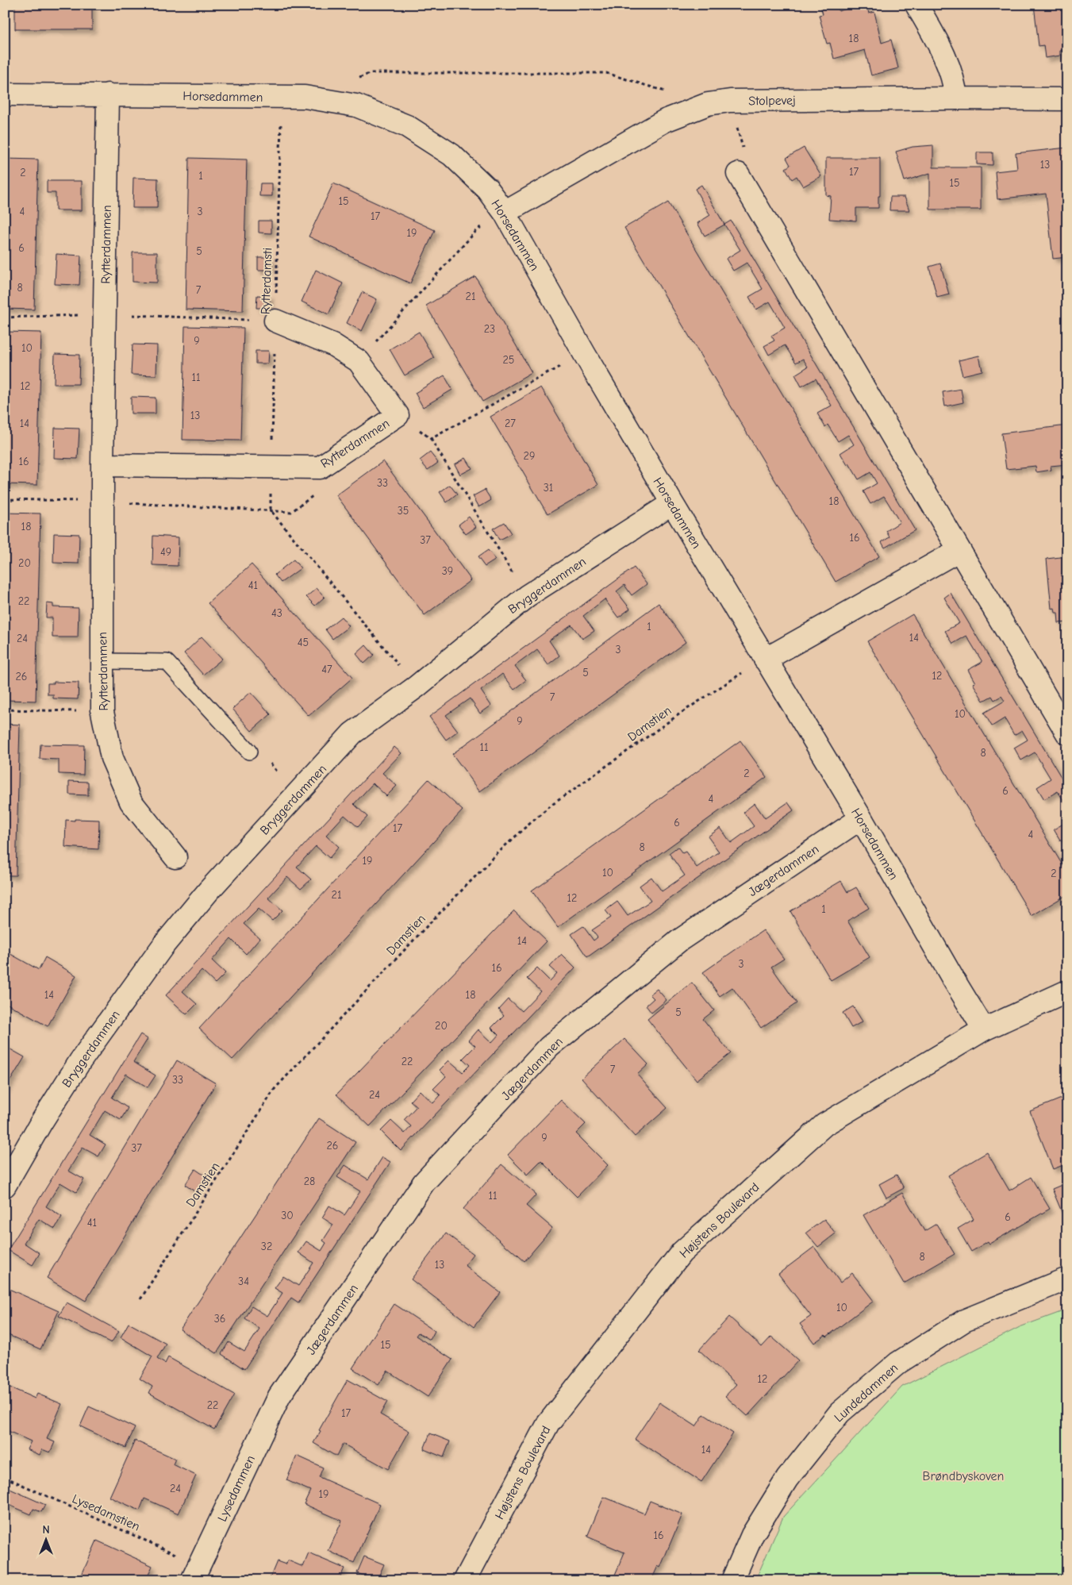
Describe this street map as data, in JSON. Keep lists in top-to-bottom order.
{
  "streets": {
    "street": [
      "Horsedammen",
      "Stolpevej",
      "Rytterdammen",
      "Bryggerdammen",
      "Jægerdammen",
      "Højstens Boulevard",
      "Lundedammen",
      "Lysedammen"
    ],
    "path": ["Rytterdamsti", "Damstien", "Lysedamstien"]
  },
  "crossings": [
    ["Horsedammen", "Stolpevej"],
    ["Horsedammen", "Rytterdammen"],
    ["Horsedammen", "Rytterdamsti"],
    ["Horsedammen", "Bryggerdammen"],
    ["Horsedammen", "Damstien"],
    ["Horsedammen", "Jægerdammen"],
    ["Horsedammen", "Højstens Boulevard"],
    ["Rytterdammen", "Rytterdamsti"],
    ["Jægerdammen", "Lysedammen"],
    ["Lysedammen", "Lysedamstien"]
  ],
  "parks": ["Brøndbyskoven"],
  "house_numbers": [
    "18",
    "13",
    "17",
    "2",
    "1",
    "15",
    "15",
    "4",
    "3",
    "17",
    "19",
    "6",
    "5",
    "8",
    "7",
    "21",
    "23",
    "9",
    "10",
    "25",
    "11",
    "12",
    "13",
    "14",
    "27",
    "29",
    "16",
    "33",
    "31",
    "18",
    "35",
    "18",
    "16",
    "37",
    "49",
    "20",
    "39",
    "41",
    "22",
    "43",
    "1",
    "14",
    "24",
    "45",
    "3",
    "47",
    "5",
    "12",
    "26",
    "7",
    "10",
    "9",
    "11",
    "8",
    "2",
    "6",
    "4",
    "6",
    "17",
    "4",
    "8",
    "19",
    "10",
    "2",
    "21",
    "12",
    "1",
    "14",
    "3",
    "16",
    "14",
    "18",
    "5",
    "20",
    "22",
    "7",
    "33",
    "24",
    "9",
    "26",
    "37",
    "28",
    "11",
    "30",
    "6",
    "41",
    "32",
    "8",
    "13",
    "34",
    "10",
    "36",
    "15",
    "12",
    "22",
    "17",
    "14",
    "24",
    "19",
    "16"
  ],
  "north": "top"
}
